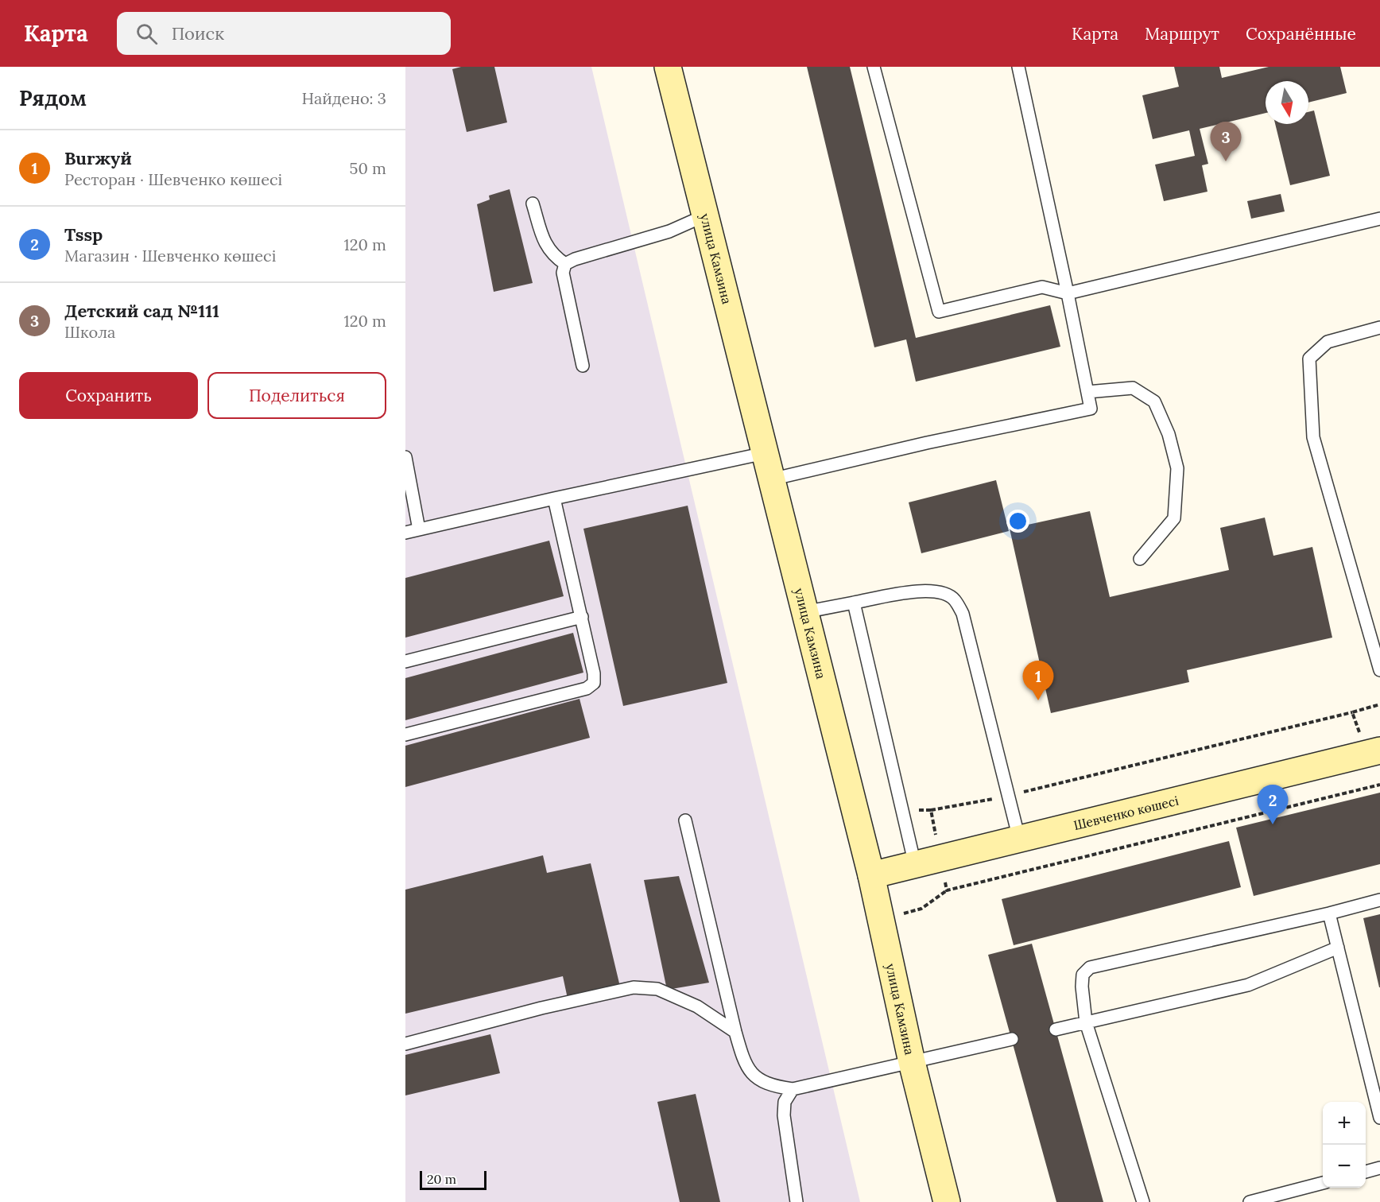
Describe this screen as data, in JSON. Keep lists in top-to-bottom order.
{
  "streets": {
    "main road": ["улица Камзина", "Шевченко көшесі"]
  },
  "crossings": [
    ["улица Камзина", "Шевченко көшесі"]
  ],
  "scale_bar": "20 m",
  "north": "bottom",
  "page": {
    "header": "Карта",
    "search": "Поиск",
    "nav": ["Карта", "Маршрут", "Сохранённые"],
    "heading": ["Рядом", "Найдено: 3"],
    "pins": ["3", "1", "2"],
    "list": [
      {
        "mark": "1",
        "name": "Burжуй",
        "note": "Ресторан · Шевченко көшесі",
        "value": "50 m"
      },
      {
        "mark": "2",
        "name": "Tssp",
        "note": "Магазин · Шевченко көшесі",
        "value": "120 m"
      },
      {
        "mark": "3",
        "name": "Детский сад №111",
        "note": "Школа",
        "value": "120 m"
      }
    ],
    "buttons": ["Сохранить", "Поделиться"],
    "map_buttons": ["+", "−"],
    "scale": "20 m"
  }
}
